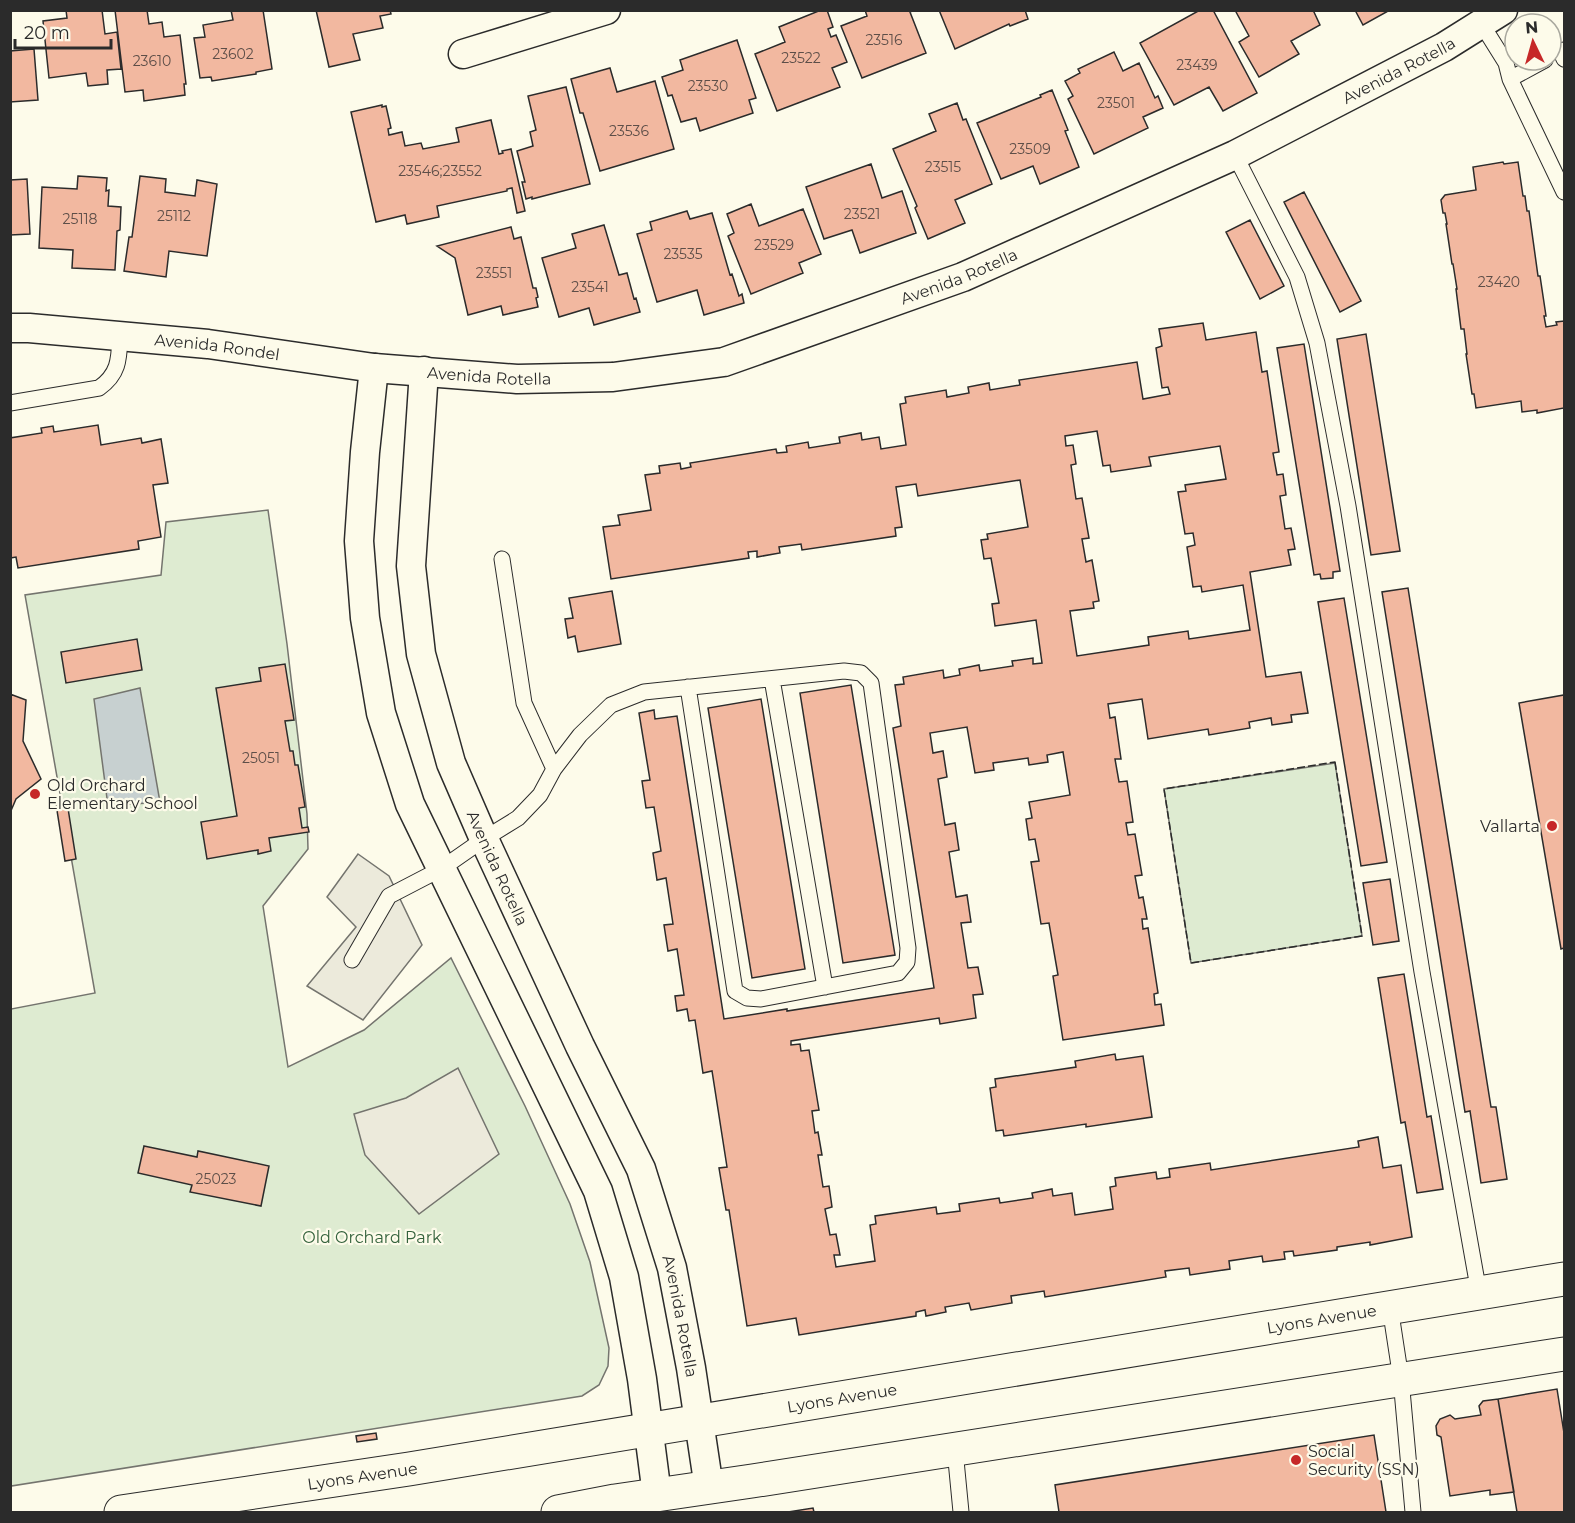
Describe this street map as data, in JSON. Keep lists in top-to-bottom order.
{
  "streets": {
    "main road": ["Lyons Avenue"],
    "street": ["Avenida Rotella", "Avenida Rondel"]
  },
  "crossings": [
    ["Avenida Rotella", "Avenida Rondel"],
    ["Avenida Rotella", "Lyons Avenue"]
  ],
  "parks": ["Old Orchard Park"],
  "places": ["Old Orchard Elementary School", "Vallarta", "Social Security (SSN)"],
  "house_numbers": [
    "23516",
    "23602",
    "23522",
    "23610",
    "23439",
    "23530",
    "23501",
    "23536",
    "23509",
    "23515",
    "23546;23552",
    "23521",
    "25112",
    "25118",
    "23529",
    "23535",
    "23551",
    "23420",
    "23541",
    "25051",
    "25023"
  ],
  "scale_bar": "20 m",
  "north": "top"
}
